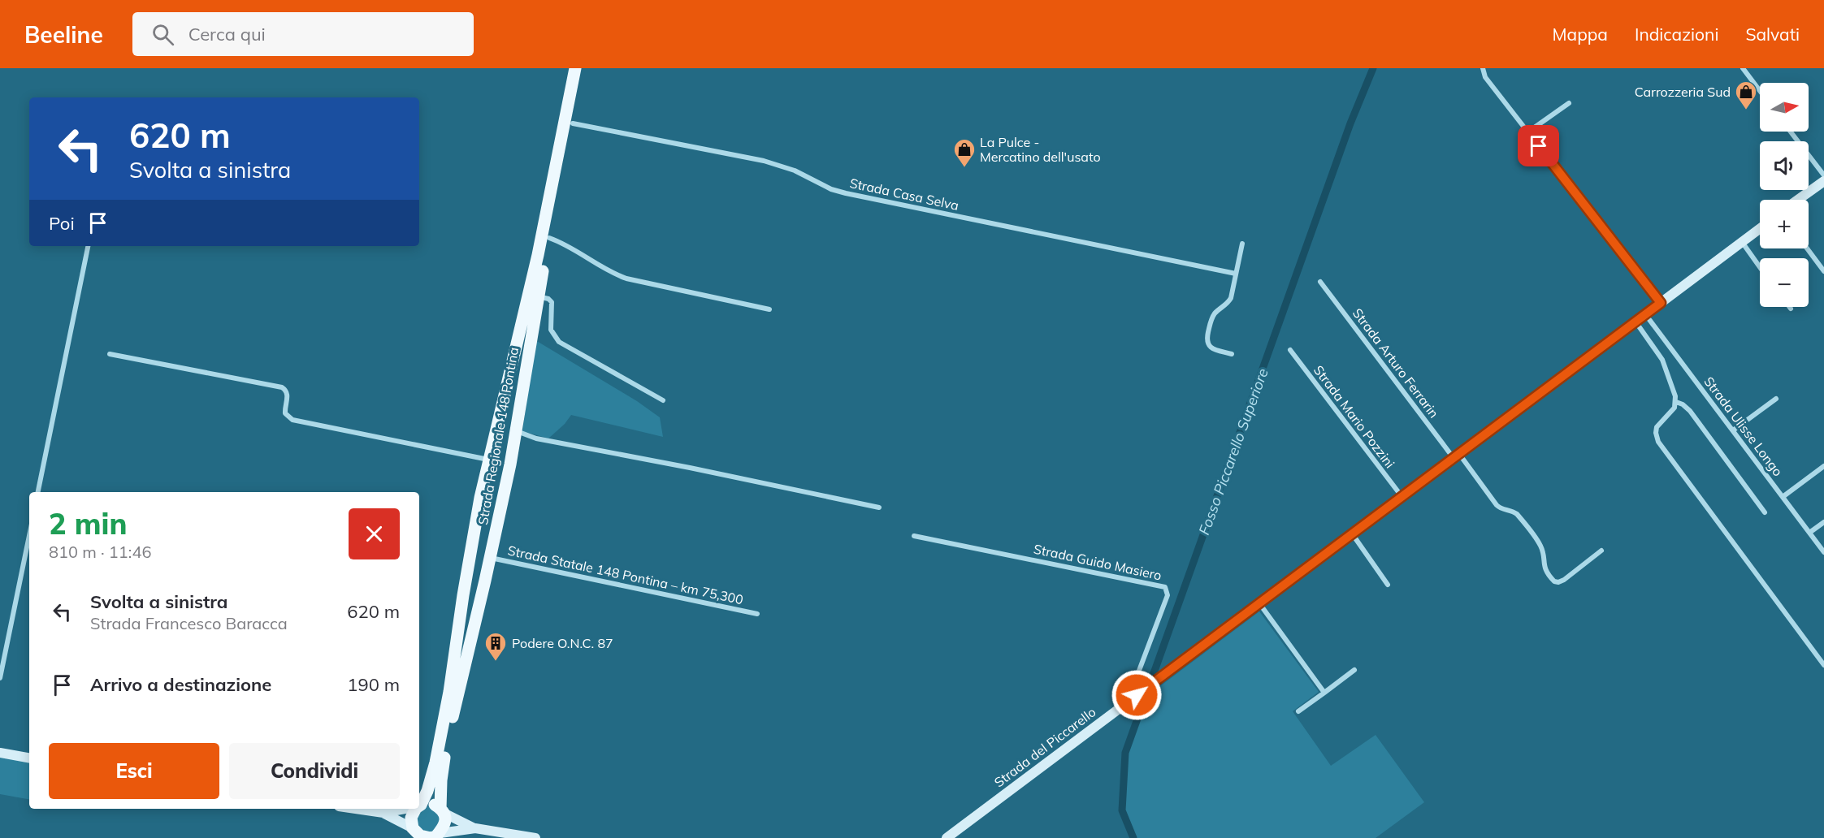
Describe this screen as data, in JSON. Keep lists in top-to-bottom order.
{
  "streets": {
    "main road": ["Strada Regionale 148 Pontina"],
    "street": [
      "Strada Casa Selva",
      "Strada Arturo Ferrarin",
      "Strada Mario Pozzini",
      "Strada Ulisse Longo",
      "Strada Guido Masiero",
      "Strada Statale 148 Pontina – km 75,300",
      "Strada del Piccarello"
    ]
  },
  "crossings": [
    ["Strada Casa Selva", "Strada Regionale 148 Pontina"],
    ["Strada Arturo Ferrarin", "Strada del Piccarello"],
    ["Strada Mario Pozzini", "Strada del Piccarello"],
    ["Strada Ulisse Longo", "Strada del Piccarello"],
    ["Strada Regionale 148 Pontina", "Strada Statale 148 Pontina – km 75,300"],
    ["Strada Guido Masiero", "Strada del Piccarello"]
  ],
  "water": ["Fosso Piccarello Superiore"],
  "places": {
    "shop": ["Carrozzeria Sud", "La Pulce - Mercatino dell'usato"],
    "building": ["Podere O.N.C. 87"]
  },
  "north": "right",
  "page": {
    "header": "Beeline",
    "search": "Cerca qui",
    "nav": ["Mappa", "Indicazioni", "Salvati"],
    "map_buttons": ["+", "−"],
    "turn": ["620 m", "Svolta a sinistra"],
    "then": "Poi",
    "heading": ["2 min", "810 m · 11:46"],
    "list": [
      {
        "name": "Svolta a sinistra",
        "note": "Strada Francesco Baracca",
        "value": "620 m"
      },
      {
        "name": "Arrivo a destinazione",
        "value": "190 m"
      }
    ],
    "buttons": ["Esci", "Condividi"]
  }
}
